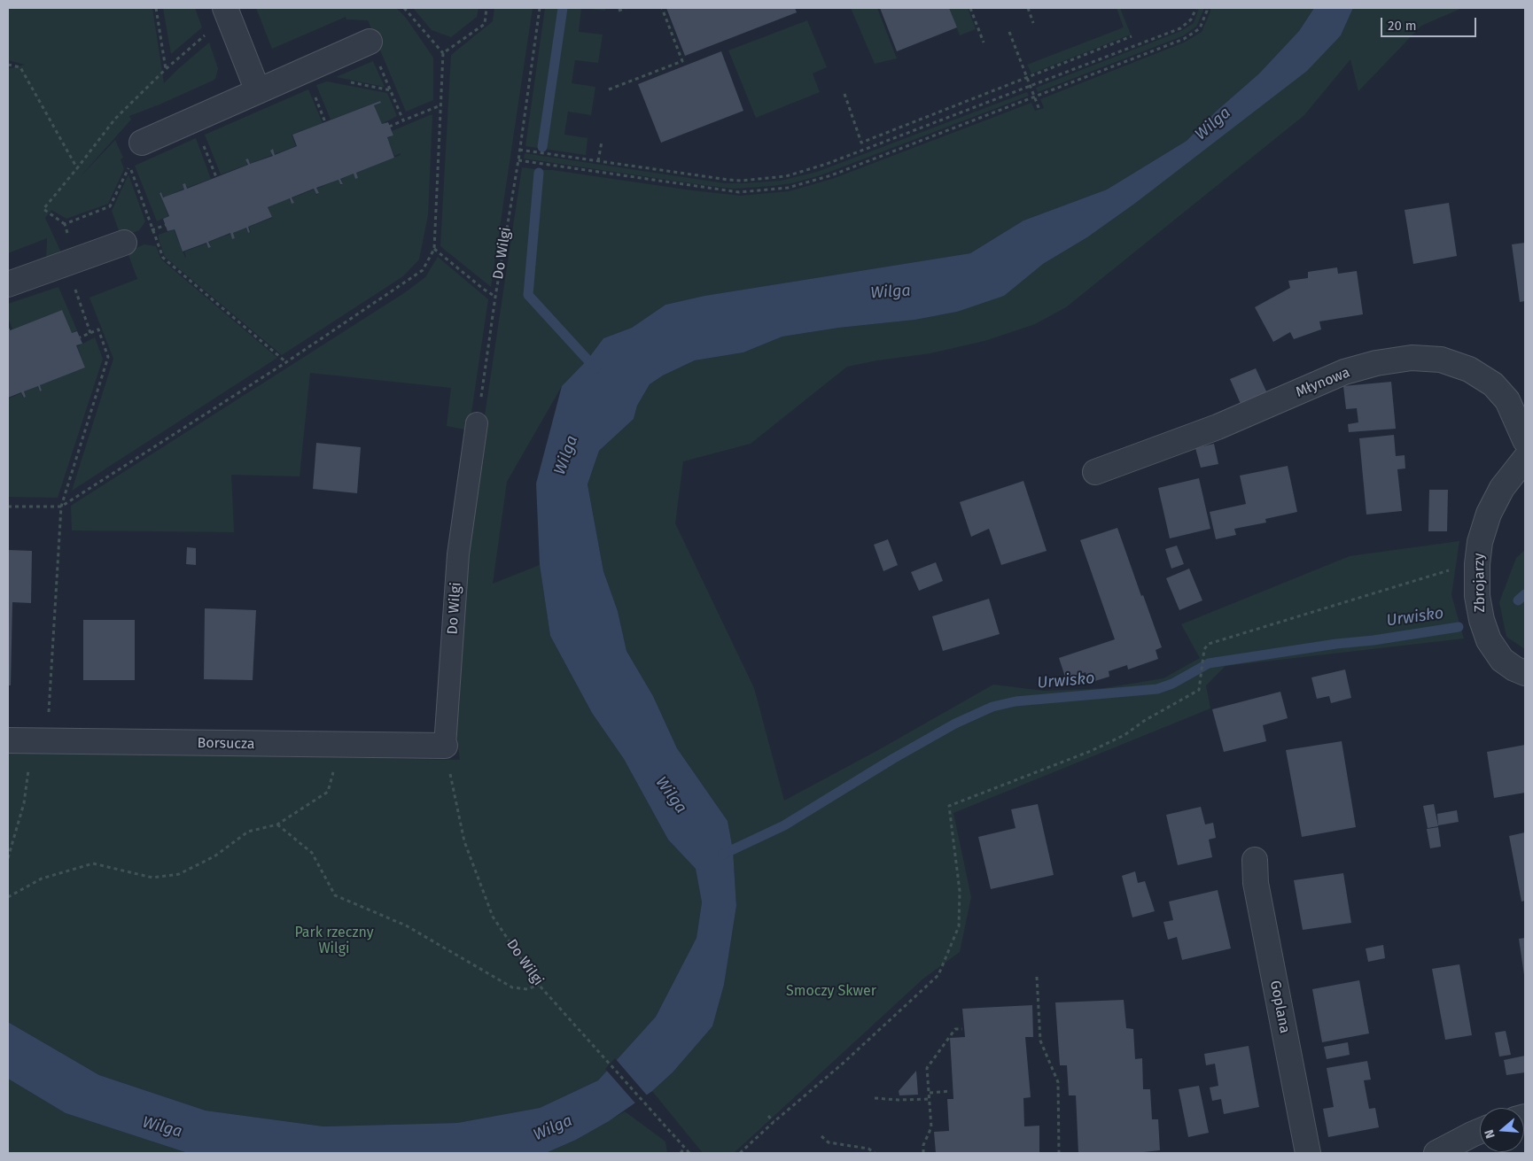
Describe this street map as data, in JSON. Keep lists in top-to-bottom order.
{
  "streets": {
    "street": [
      "Do Wilgi",
      "Młynowa",
      "Zbrojarzy",
      "Borsucza",
      "Goplana"
    ]
  },
  "crossings": [
    ["Do Wilgi", "Borsucza"]
  ],
  "water": ["Wilga", "Urwisko"],
  "parks": ["Park rzeczny Wilgi", "Smoczy Skwer"],
  "scale_bar": "20 m",
  "north": "left"
}
